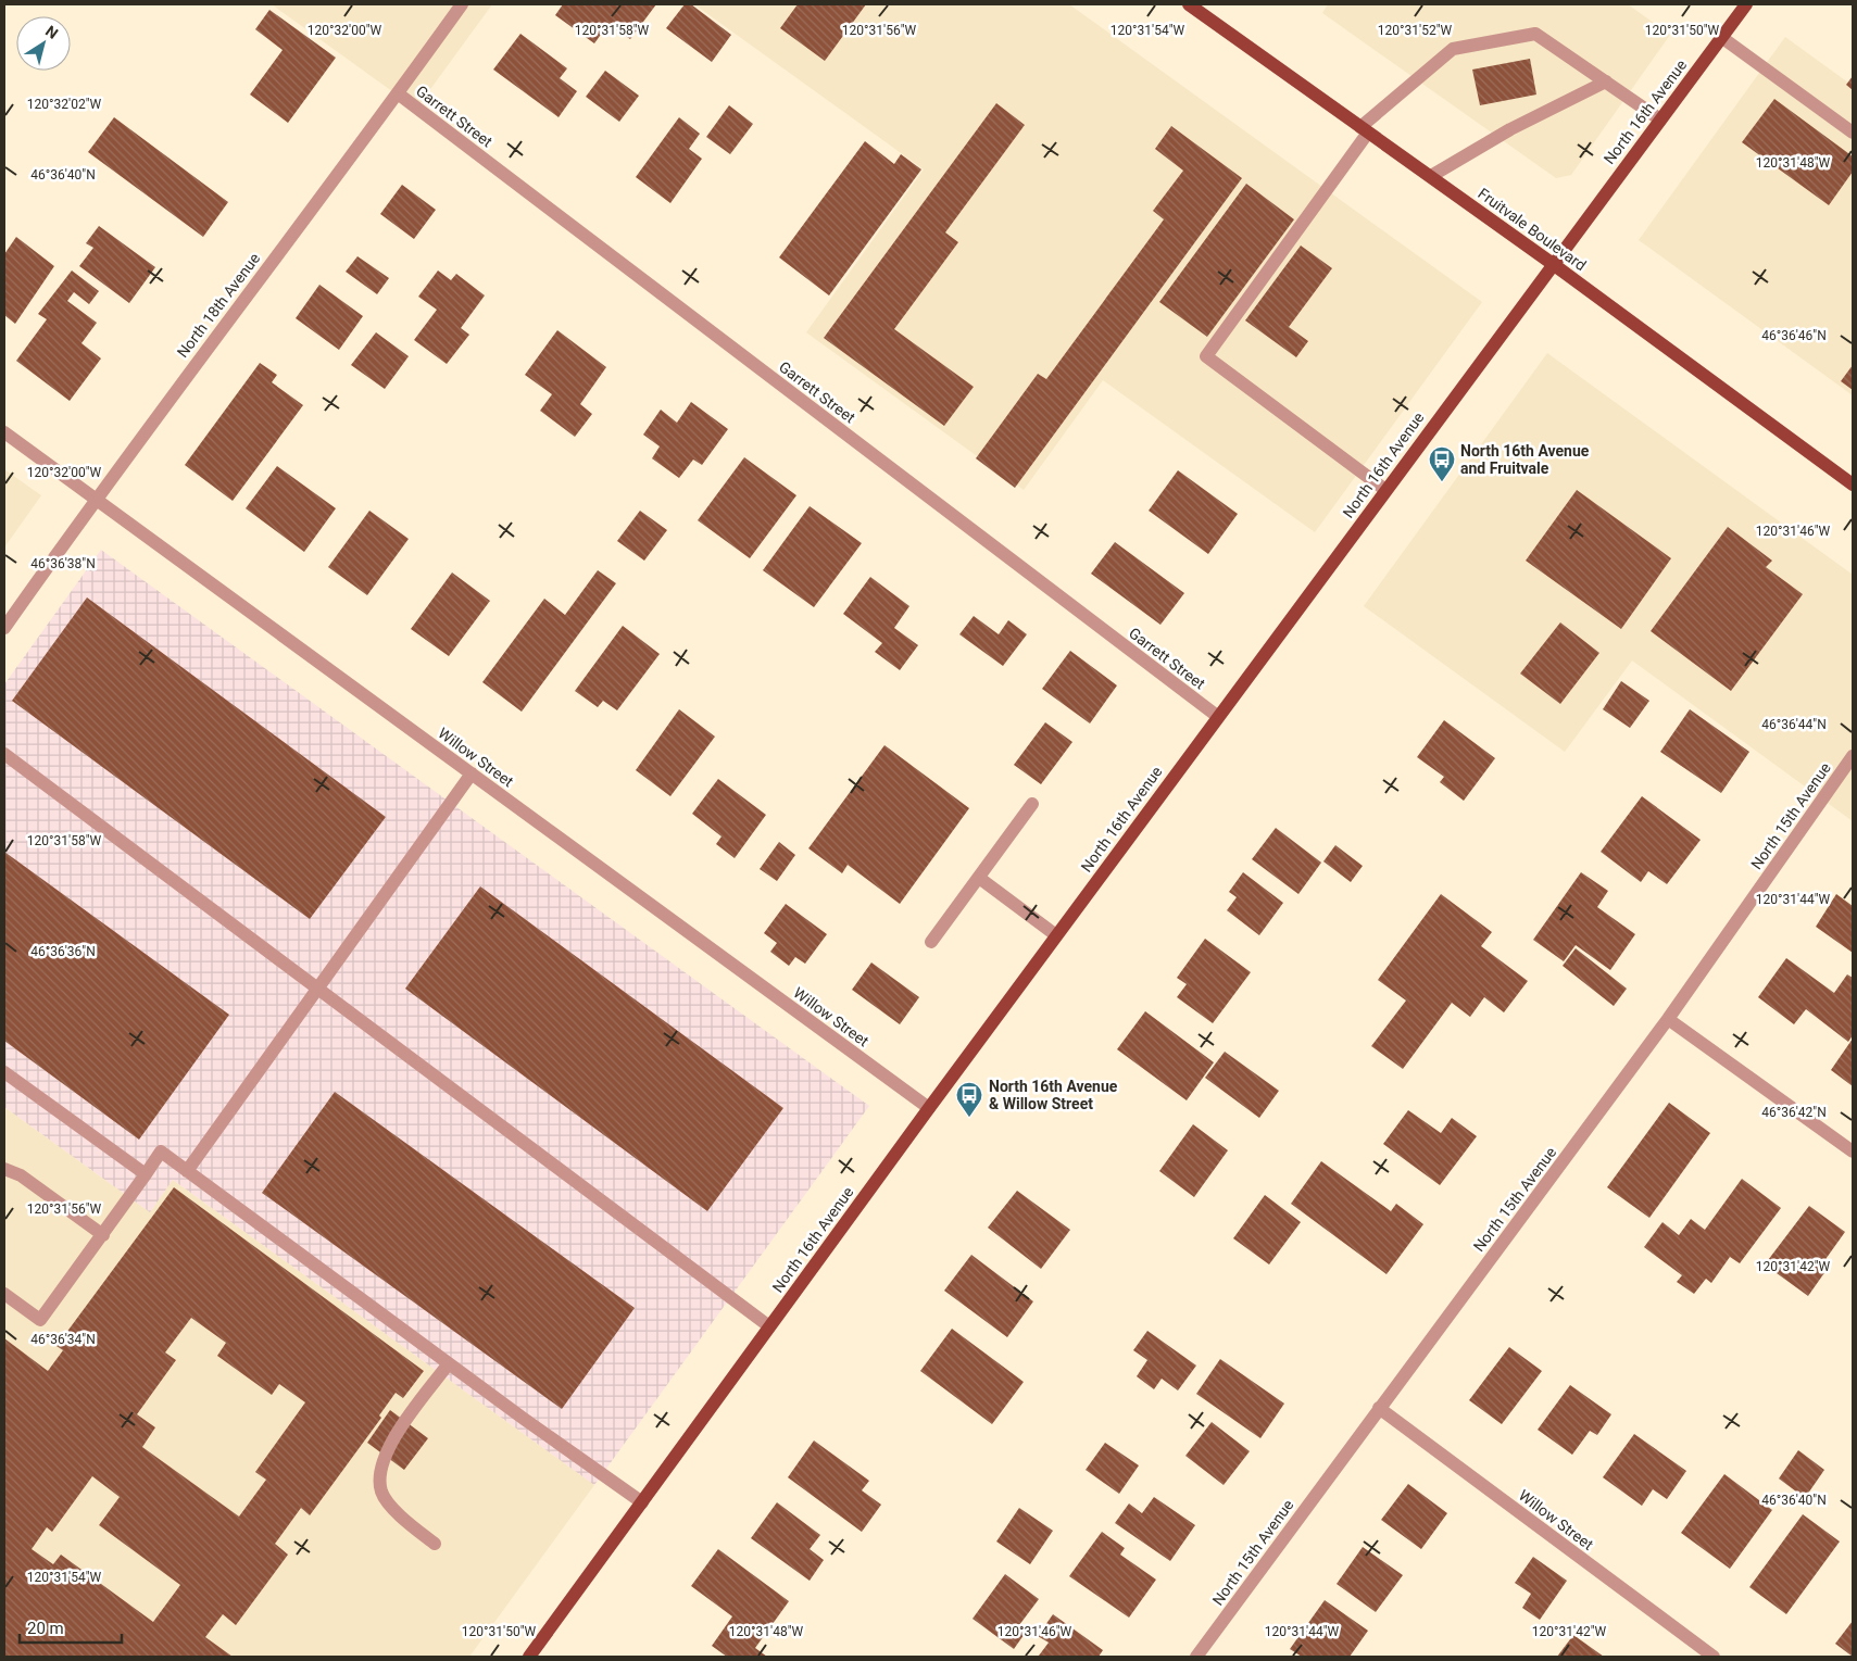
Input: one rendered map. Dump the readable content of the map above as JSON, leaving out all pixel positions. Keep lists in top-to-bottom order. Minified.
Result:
{"streets":{"main road":["North 16th Avenue","Fruitvale Boulevard"],"street":["Garrett Street","North 18th Avenue","Willow Street","North 15th Avenue"]},"crossings":[["North 16th Avenue","Garrett Street"],["North 16th Avenue","Fruitvale Boulevard"],["North 16th Avenue","Willow Street"],["Garrett Street","North 18th Avenue"],["North 18th Avenue","Willow Street"],["Willow Street","North 15th Avenue"]],"places":{"bus stop":["North 16th Avenue and Fruitvale","North 16th Avenue & Willow Street"]},"scale_bar":"20 m","north":"top right","coordinates":["120°32'00\"W","120°31'58\"W","120°31'56\"W","120°31'54\"W","120°31'52\"W","120°31'50\"W","120°32'02\"W","120°31'48\"W","46°36'40\"N","46°36'46\"N","120°31'46\"W","46°36'38\"N","46°36'44\"N","120°31'44\"W","46°36'36\"N","46°36'42\"N","120°31'42\"W","46°36'34\"N"]}
